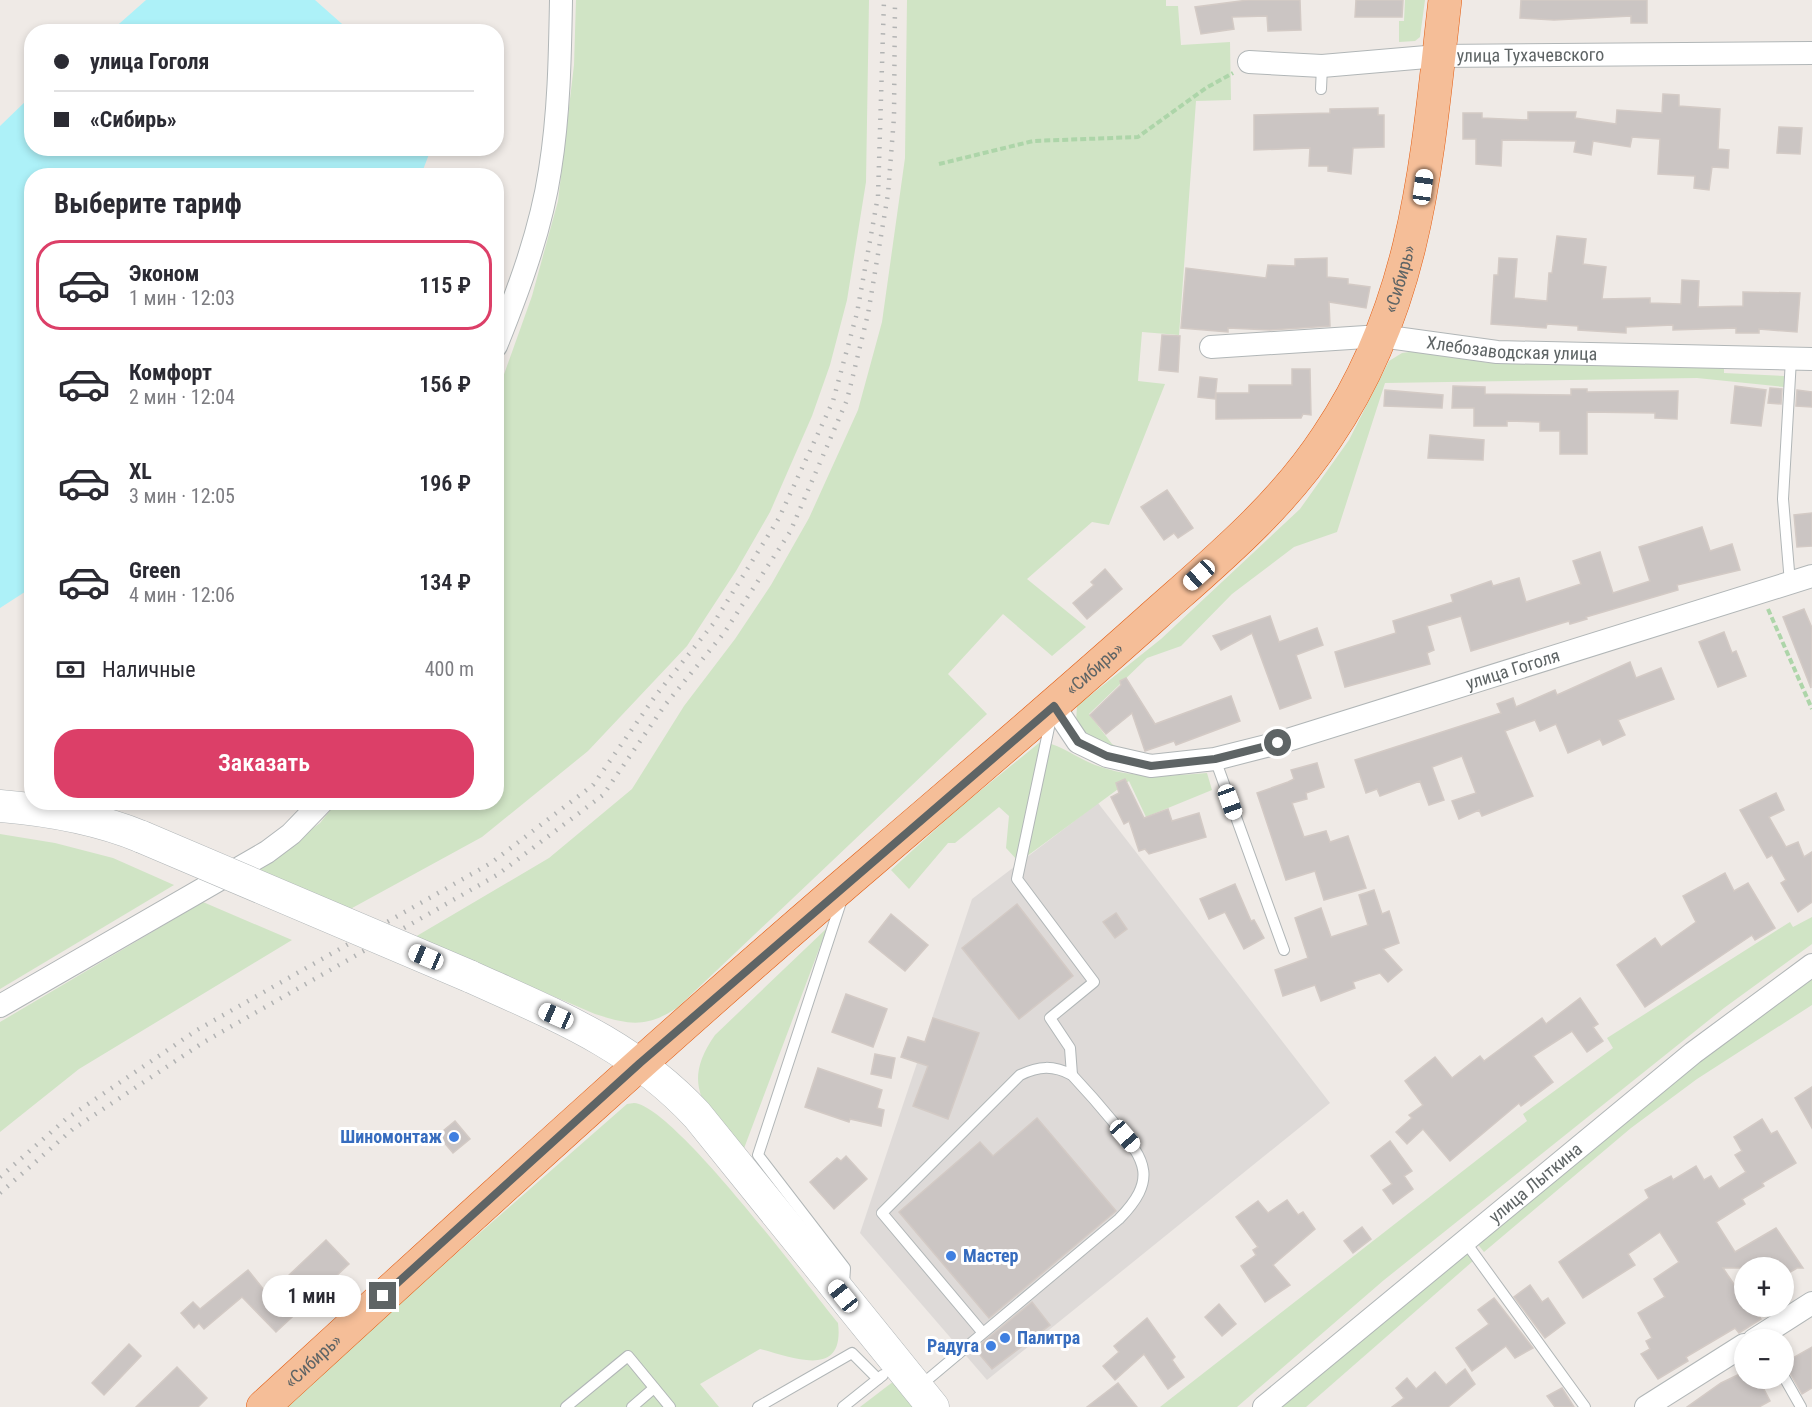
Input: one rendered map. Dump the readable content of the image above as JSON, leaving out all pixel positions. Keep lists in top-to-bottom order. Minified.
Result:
{"streets":{"highway":["«Сибирь»"],"street":["улица Тухачевского","Хлебозаводская улица","улица Гоголя","улица Лыткина"]},"crossings":[["улица Тухачевского","«Сибирь»"],["«Сибирь»","Хлебозаводская улица"],["«Сибирь»","улица Гоголя"]],"places":["Шиномонтаж","Мастер","Палитра","Радуга"],"page":{"banner":["улица Гоголя","«Сибирь»"],"heading":"Выберите тариф","list":[{"name":"Эконом","note":"1 мин · 12:03","value":"115 ₽"},{"name":"Комфорт","note":"2 мин · 12:04","value":"156 ₽"},{"name":"XL","note":"3 мин · 12:05","value":"196 ₽"},{"name":"Green","note":"4 мин · 12:06","value":"134 ₽"}],"pay":["Наличные","400 m"],"buttons":"Заказать","map_buttons":["+","−"],"bubble":"1 мин"}}
